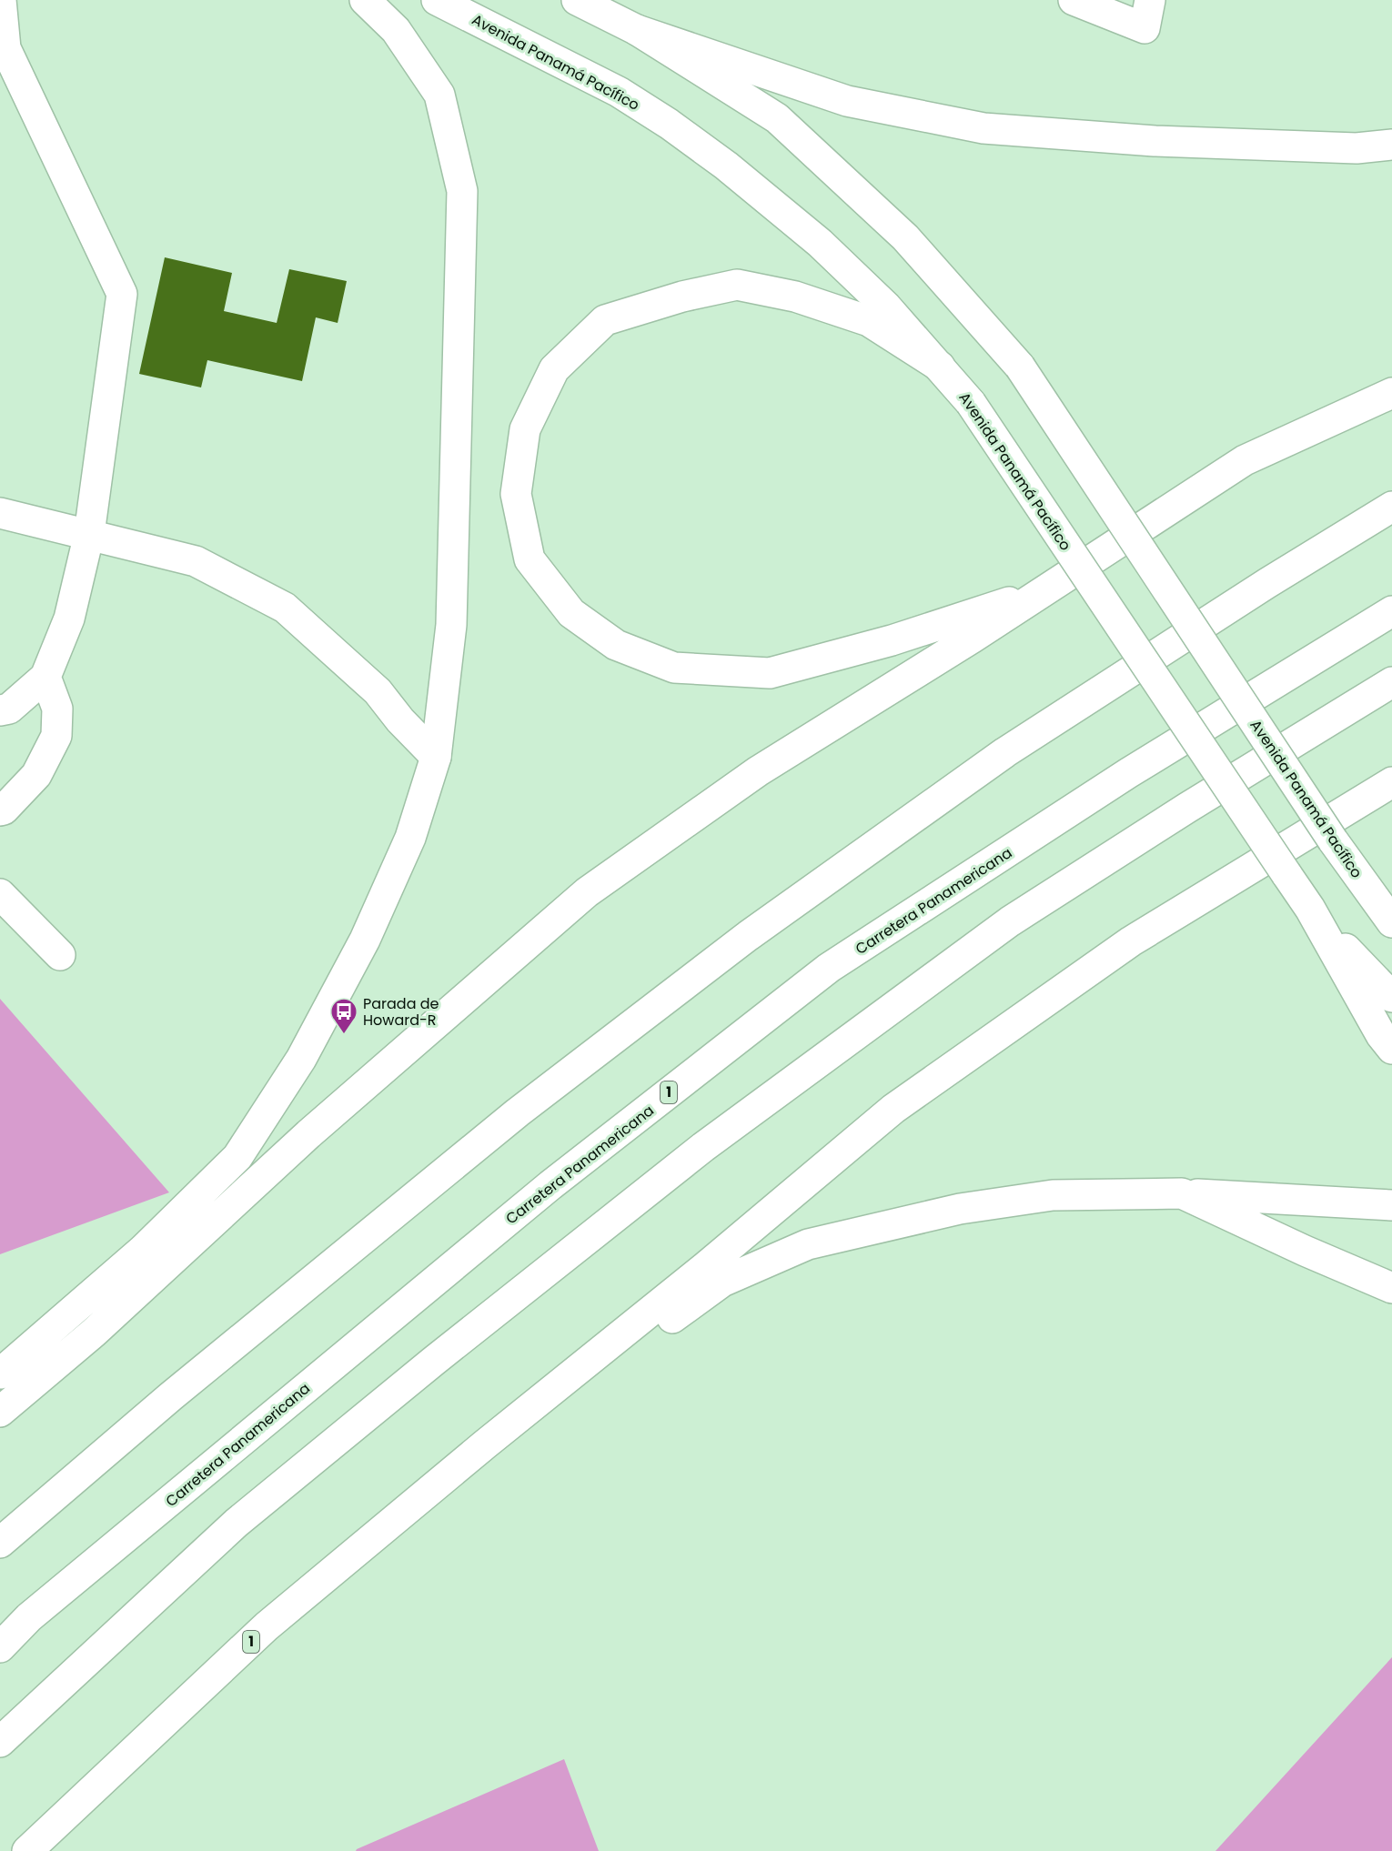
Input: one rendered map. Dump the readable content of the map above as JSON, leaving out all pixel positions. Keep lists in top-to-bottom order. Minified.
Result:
{"streets":{"main road":["Avenida Panamá Pacífico","Carretera Panamericana","1"]},"places":{"bus stop":["Parada de Howard-R"]}}
